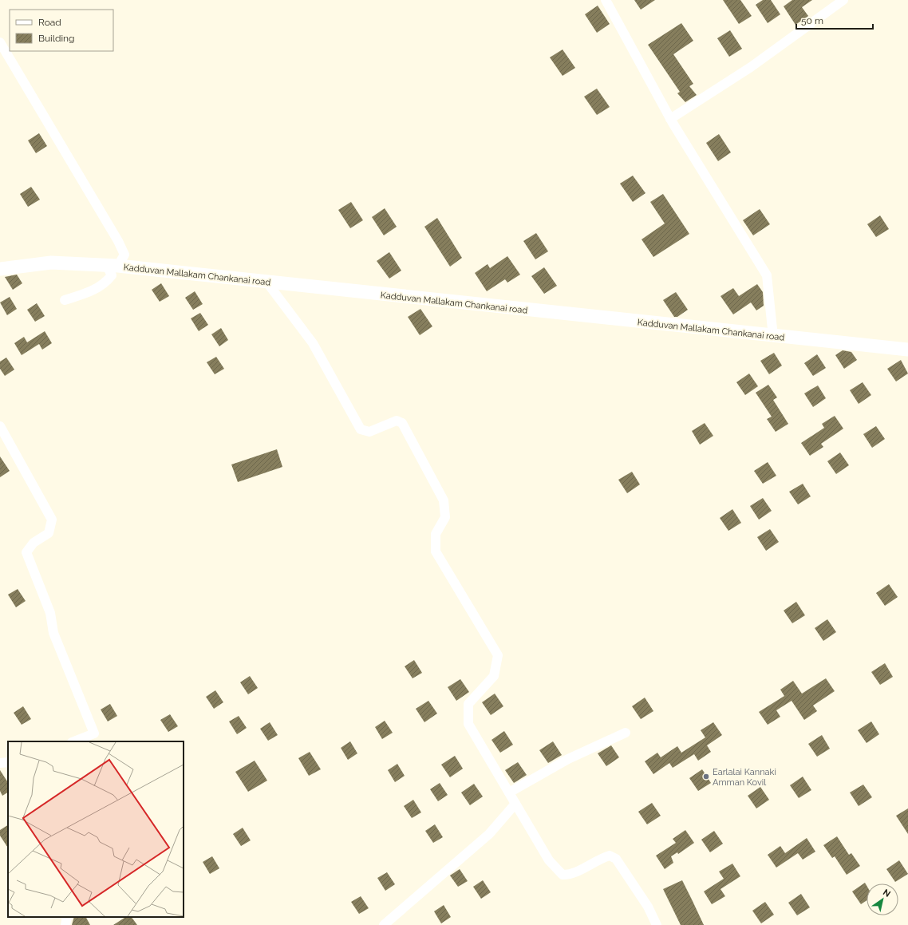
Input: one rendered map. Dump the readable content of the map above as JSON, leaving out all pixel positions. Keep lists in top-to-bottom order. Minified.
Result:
{"streets":{"main road":["Kadduvan Mallakam Chankanai road"]},"places":["Earlalai Kannaki Amman Kovil"],"legend":["Road","Building"],"scale_bar":"50 m","north":"top right"}
